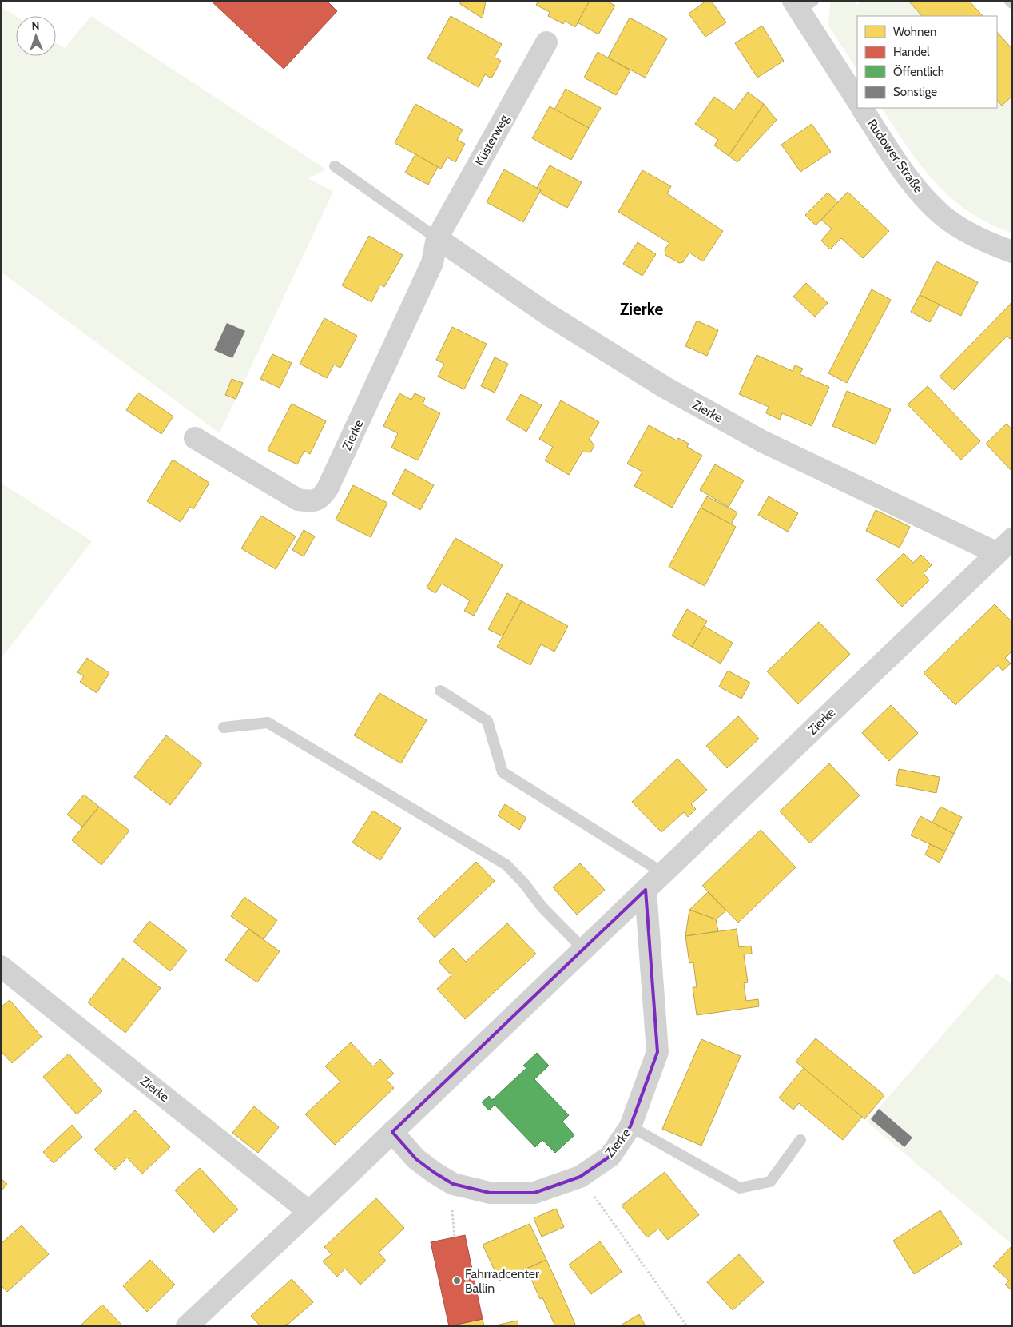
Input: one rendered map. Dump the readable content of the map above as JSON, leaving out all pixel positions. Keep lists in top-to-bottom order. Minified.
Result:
{"streets":{"street":["Küsterweg","Rudower Straße","Zierke"]},"crossings":[["Küsterweg","Zierke"]],"districts":["Zierke"],"places":["Fahrradcenter Ballin"],"legend":["Wohnen","Handel","Öffentlich","Sonstige"],"north":"top"}
